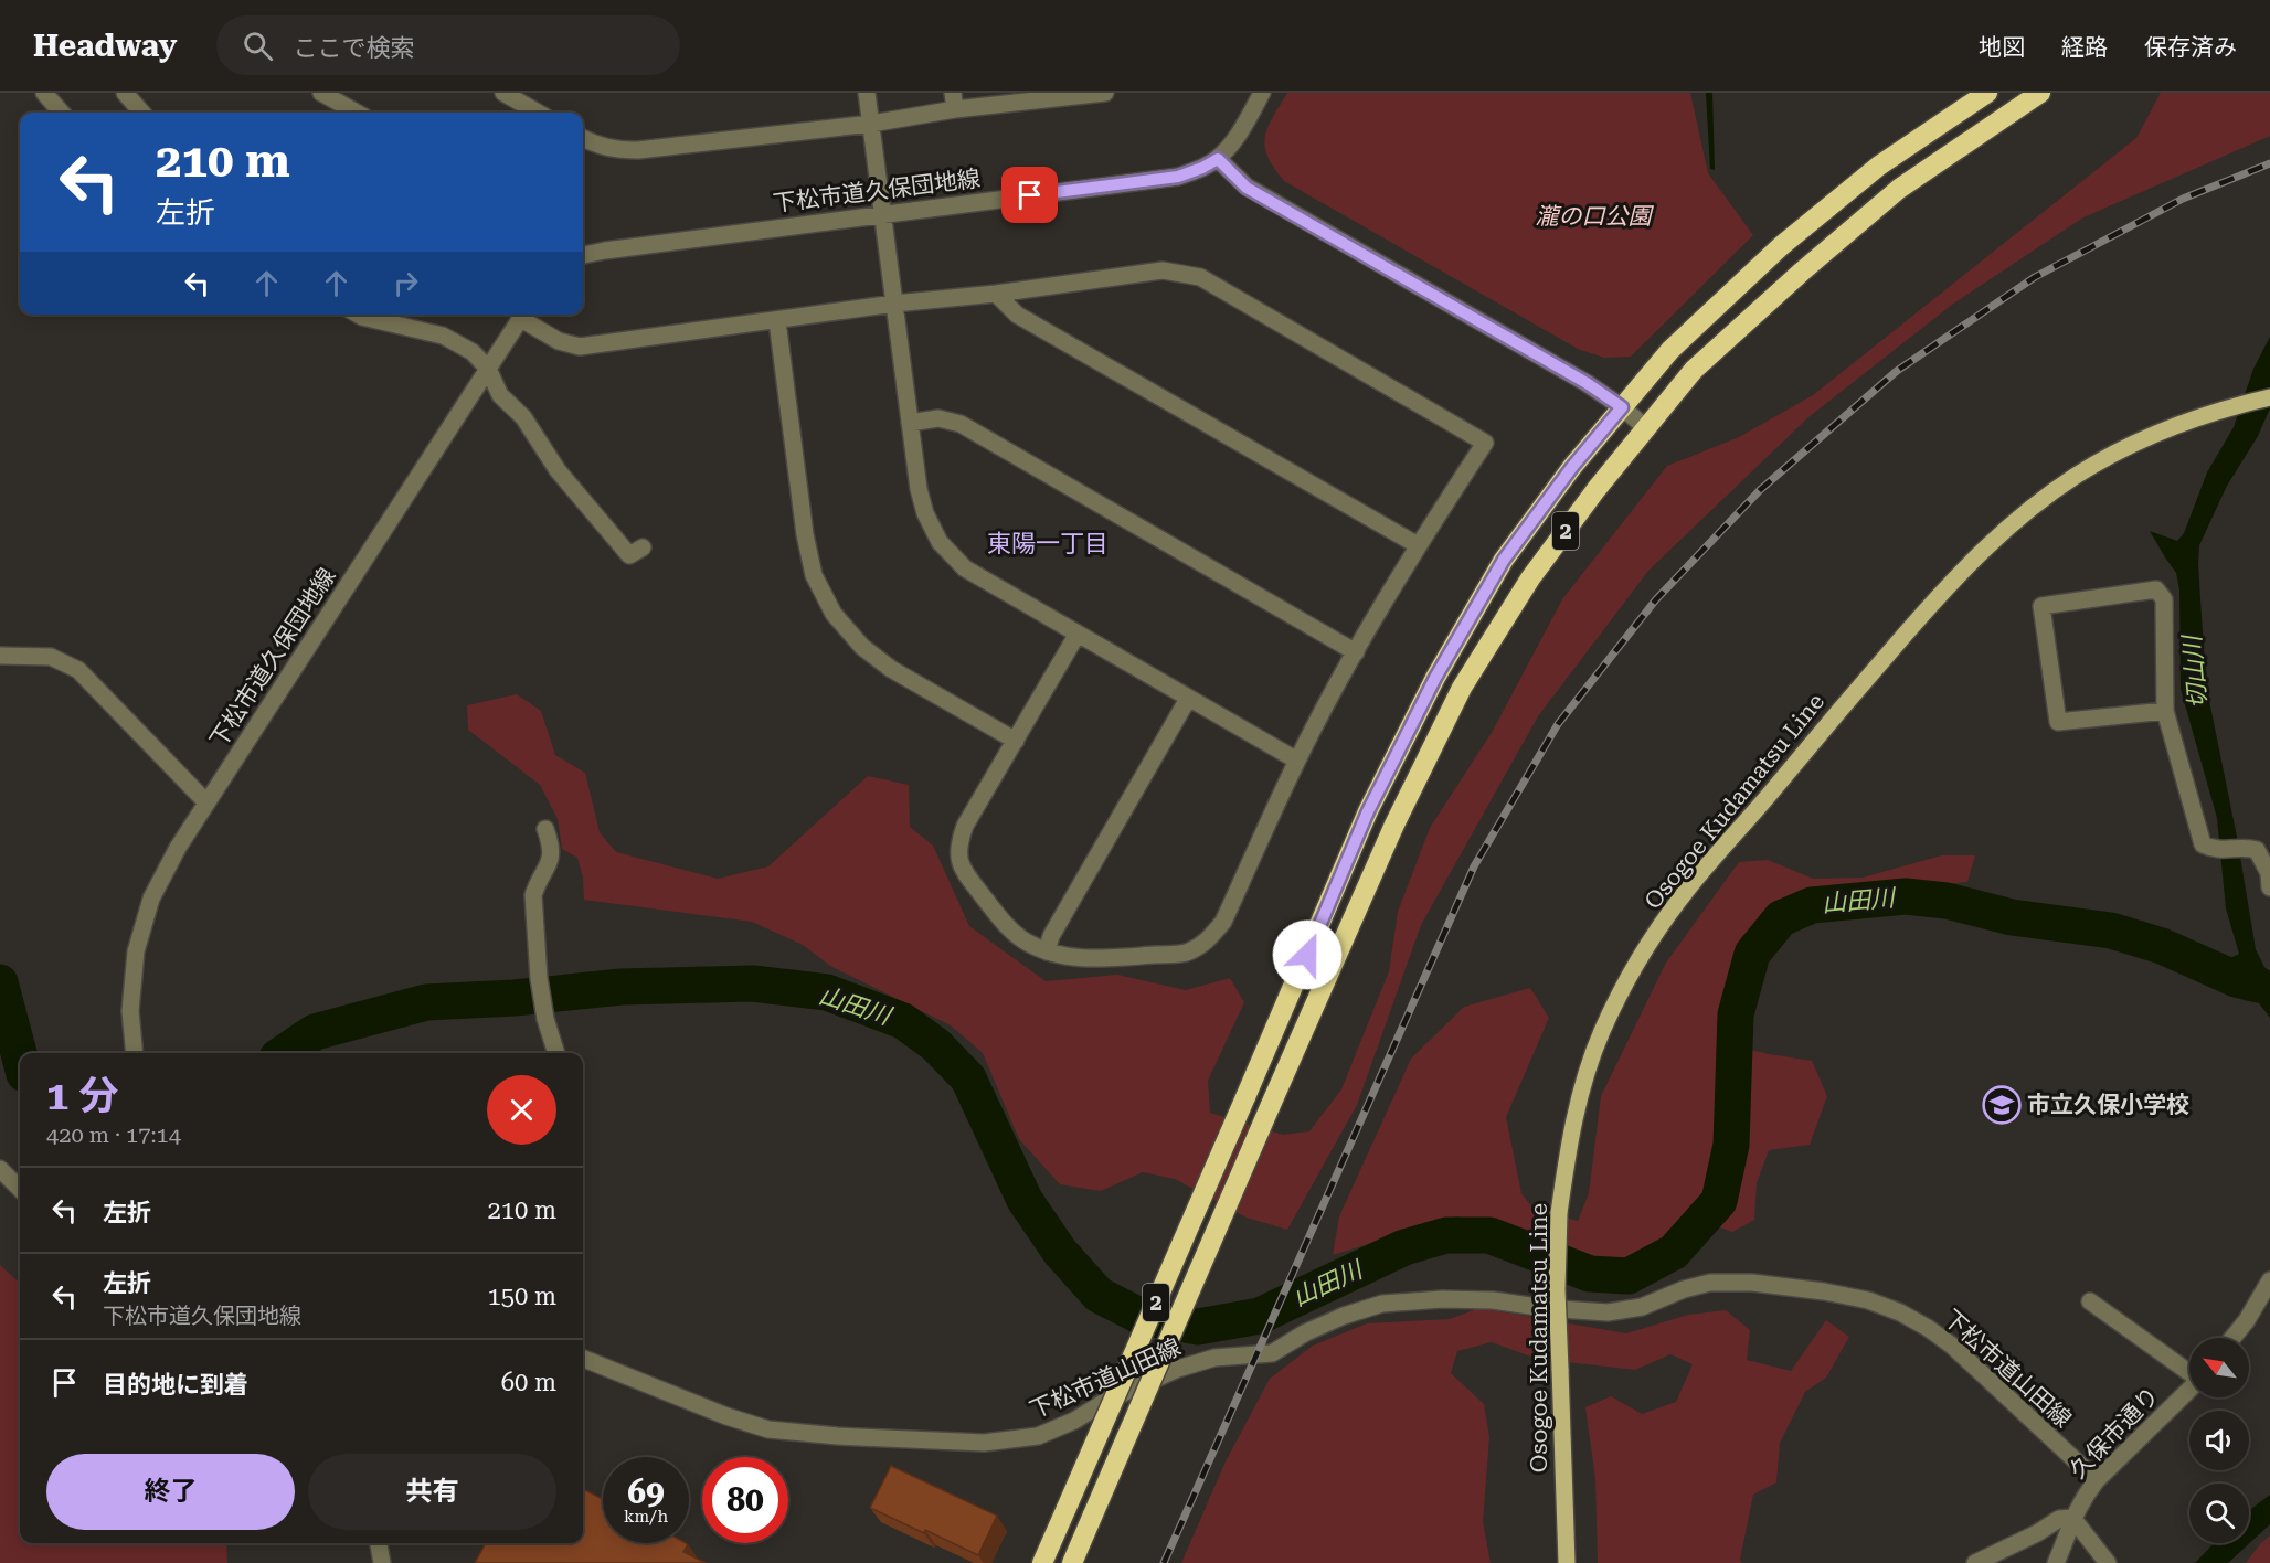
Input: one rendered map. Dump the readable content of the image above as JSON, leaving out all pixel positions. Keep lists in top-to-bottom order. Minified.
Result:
{"streets":{"highway":["2"],"main road":["Osogoe Kudamatsu Line"],"street":["下松市道久保団地線","下松市道山田線","久保市通り"]},"crossings":[["下松市道山田線","久保市通り"]],"districts":["東陽一丁目"],"water":["切山川","山田川"],"parks":["瀧の口公園"],"places":{"school or university":["市立久保小学校"]},"north":"top left","page":{"header":"Headway","search":"ここで検索","nav":["地図","経路","保存済み"],"turn":["210 m","左折"],"heading":["1 分","420 m · 17:14"],"list":[{"name":"左折","value":"210 m"},{"name":"左折","note":"下松市道久保団地線","value":"150 m"},{"name":"目的地に到着","value":"60 m"}],"buttons":["終了","共有"],"speed":"69 km/h","limit":"80"}}
